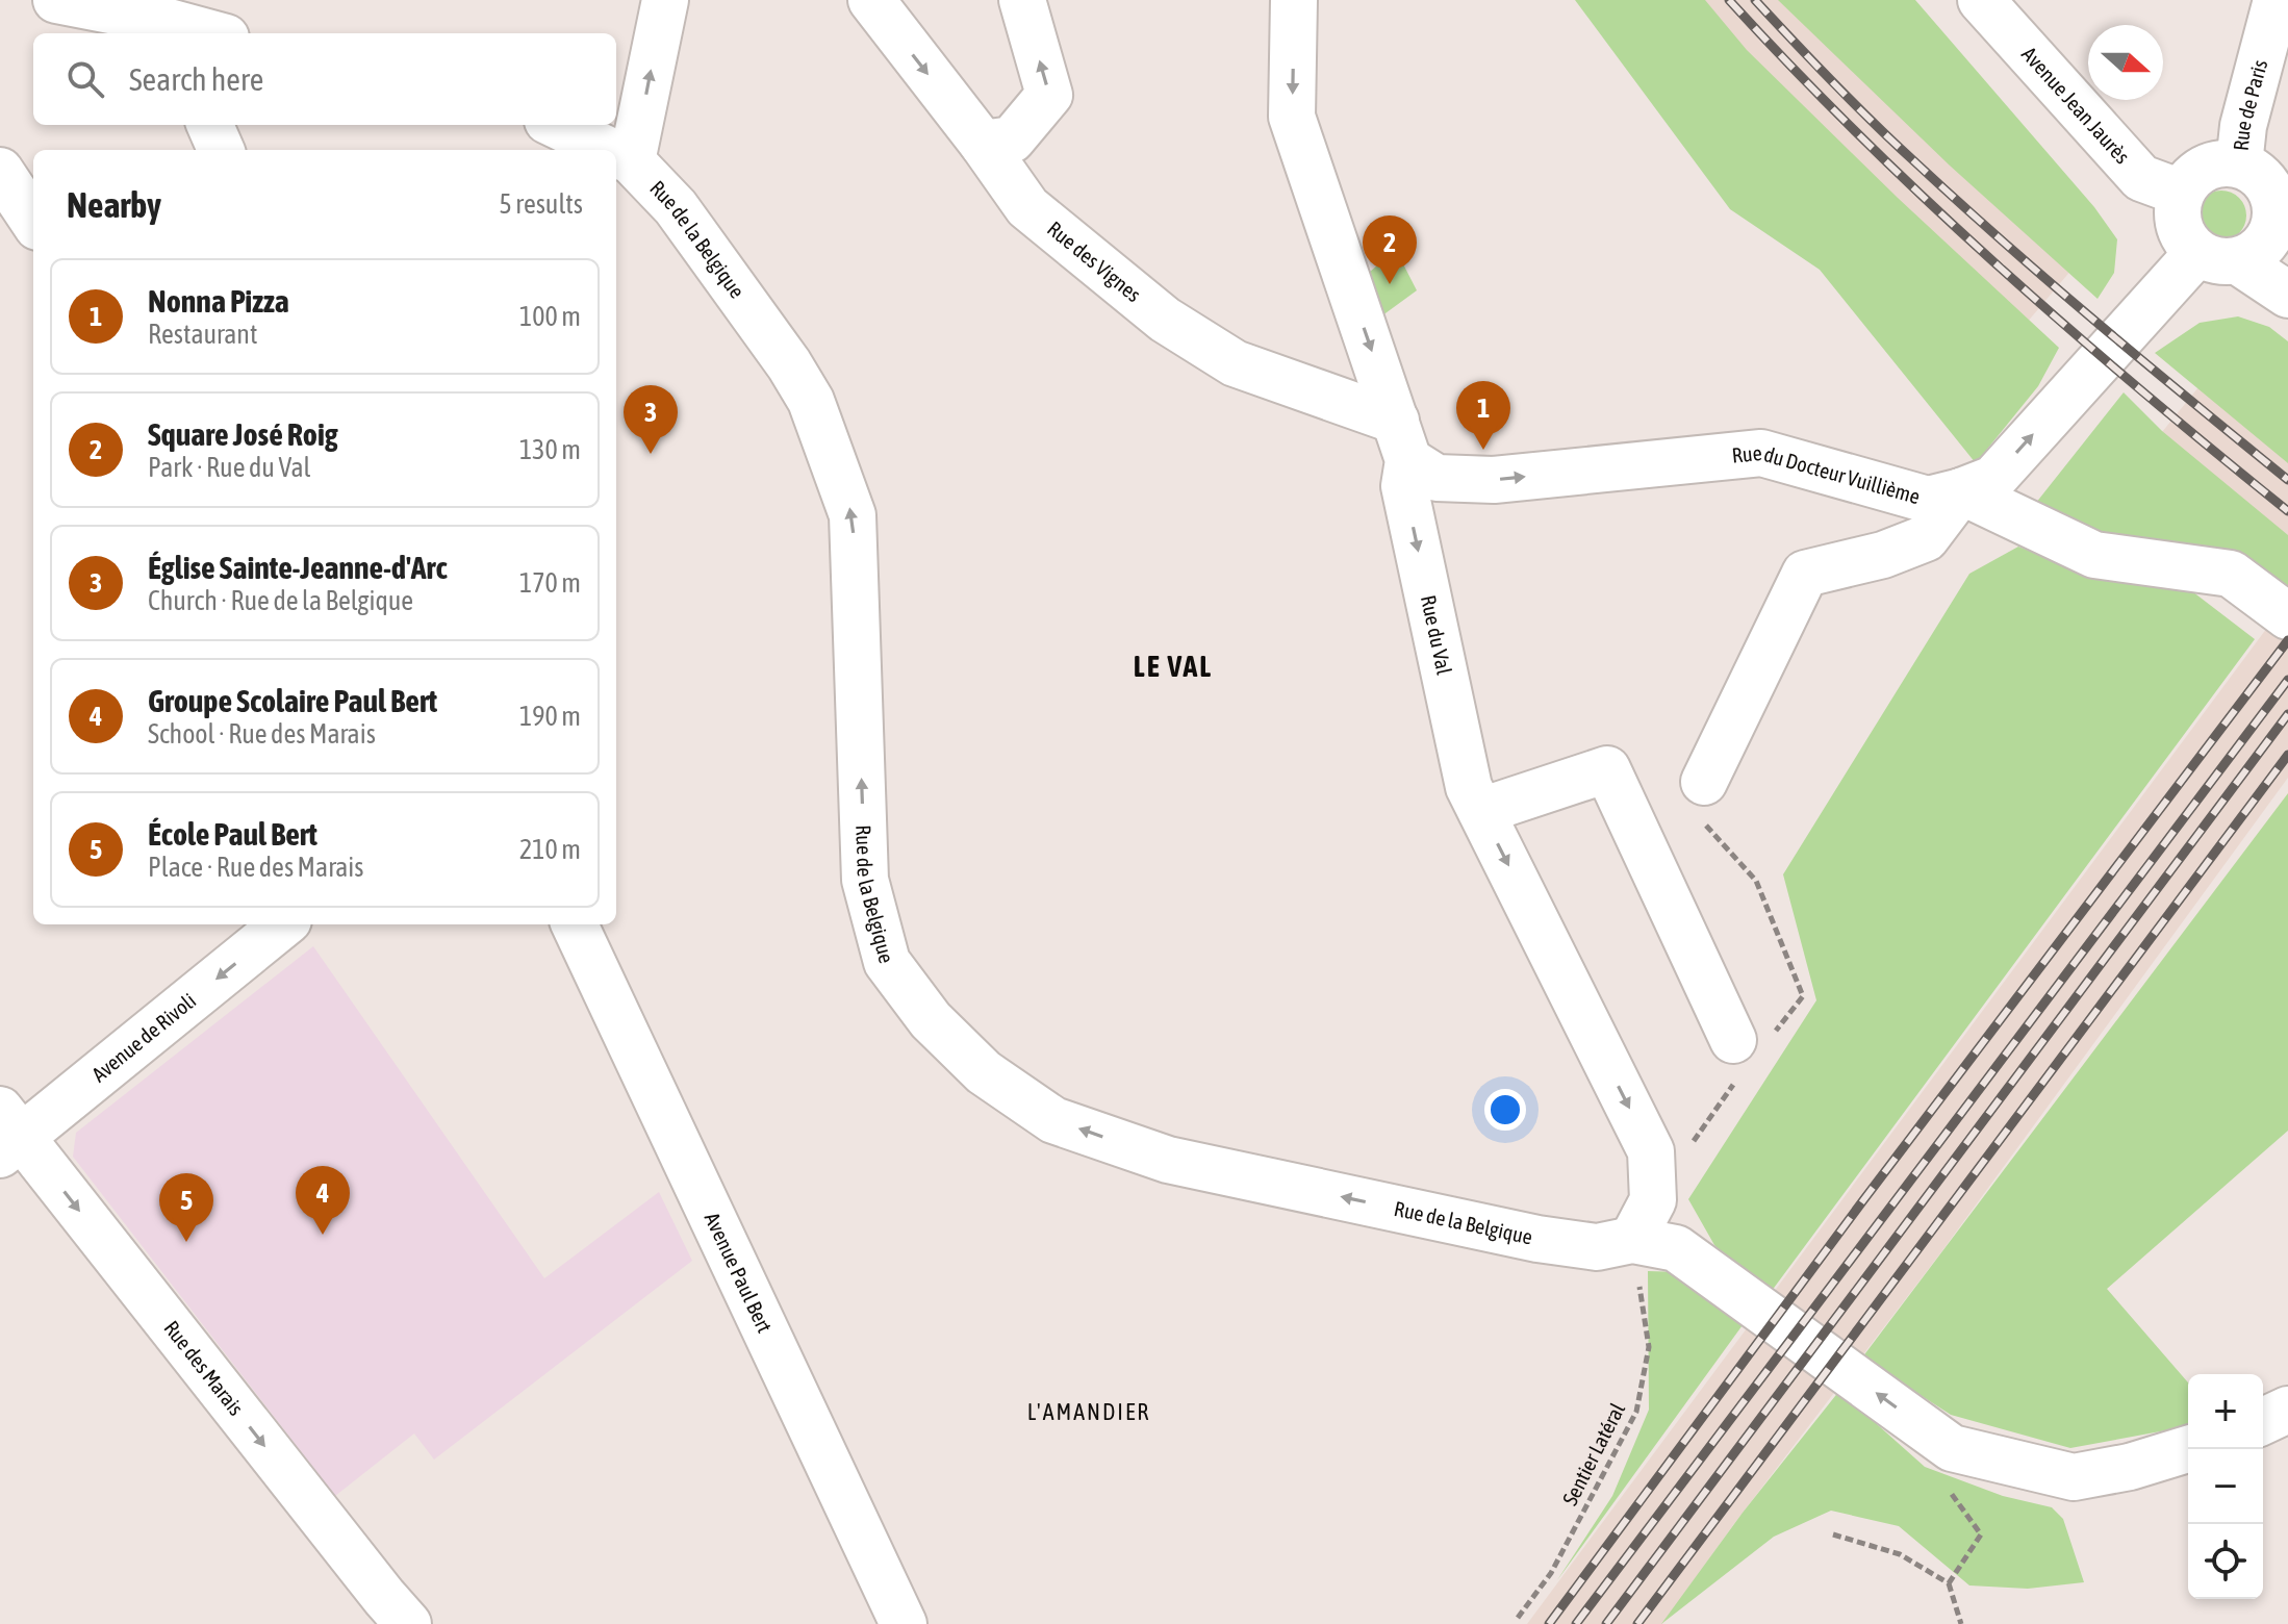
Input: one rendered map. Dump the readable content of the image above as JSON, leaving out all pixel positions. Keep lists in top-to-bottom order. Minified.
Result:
{"streets":{"street":["Avenue Jean Jaurès","Rue de Paris","Rue de la Belgique","Rue des Vignes","Rue du Docteur Vuillième","Rue du Val","Avenue de Rivoli","Avenue Paul Bert","Rue des Marais"],"path":["Sentier Latéral"]},"crossings":[["Avenue Jean Jaurès","Rue de Paris"],["Avenue Jean Jaurès","Rue du Docteur Vuillième"],["Rue de Paris","Rue du Docteur Vuillième"],["Rue de la Belgique","Rue du Val"],["Rue de la Belgique","Sentier Latéral"],["Rue des Vignes","Rue du Docteur Vuillième"],["Rue des Vignes","Rue du Val"],["Rue du Docteur Vuillième","Rue du Val"],["Rue du Val","Sentier Latéral"],["Avenue de Rivoli","Rue des Marais"]],"one_way":["Rue de la Belgique","Rue du Docteur Vuillième","Rue du Val","Avenue de Rivoli","Rue des Marais"],"districts":["LE VAL","L'AMANDIER"],"north":"right","page":{"search":"Search here","heading":["Nearby","5 results"],"pins":["2","1","3","4","5"],"list":[{"mark":"1","name":"Nonna Pizza","note":"Restaurant","value":"100 m"},{"mark":"2","name":"Square José Roig","note":"Park · Rue du Val","value":"130 m"},{"mark":"3","name":"Église Sainte-Jeanne-d'Arc","note":"Church · Rue de la Belgique","value":"170 m"},{"mark":"4","name":"Groupe Scolaire Paul Bert","note":"School · Rue des Marais","value":"190 m"},{"mark":"5","name":"École Paul Bert","note":"Place · Rue des Marais","value":"210 m"}],"map_buttons":["+","−"]}}
